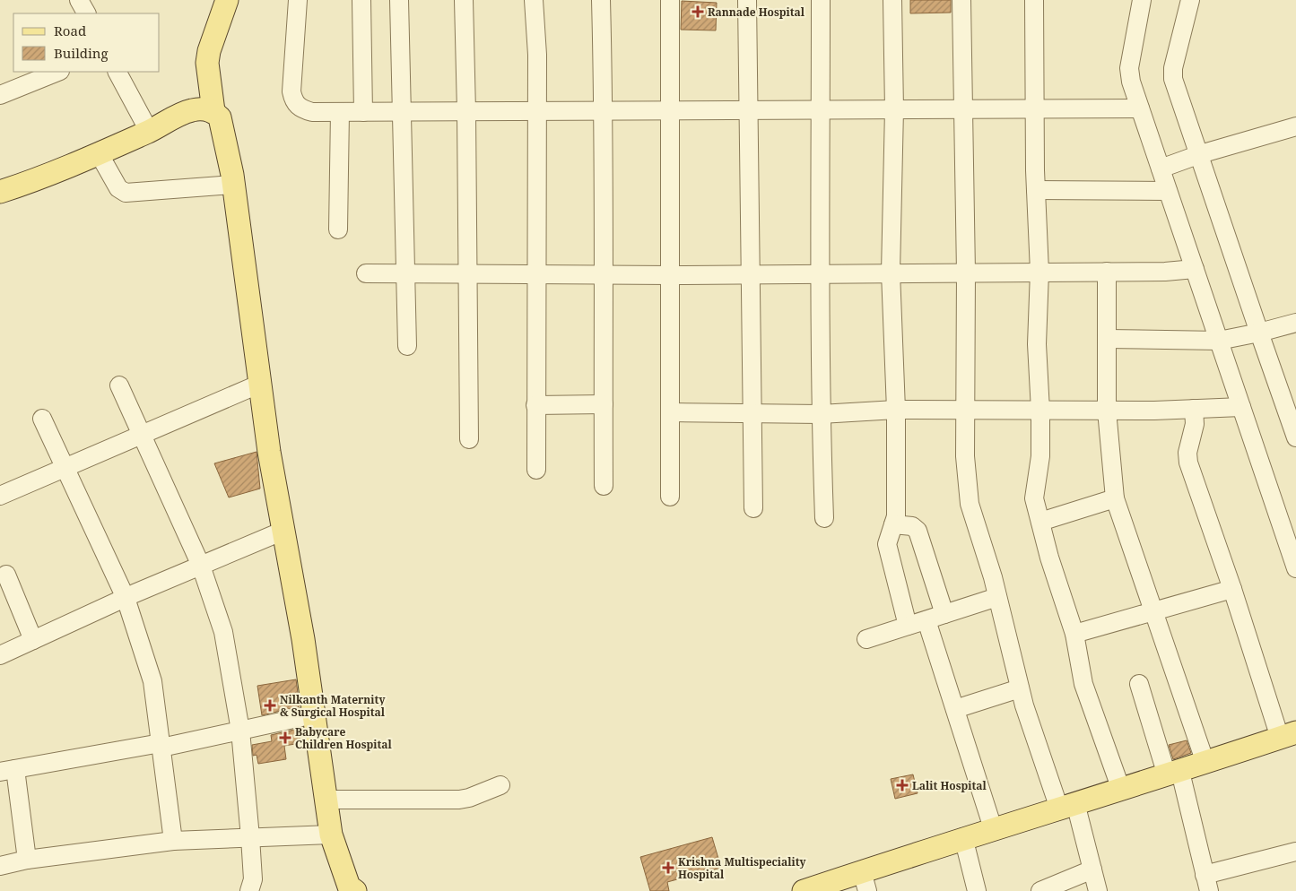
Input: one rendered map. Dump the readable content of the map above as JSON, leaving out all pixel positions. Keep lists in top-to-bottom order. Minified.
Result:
{"places":{"health":["Rannade Hospital","Nilkanth Maternity & Surgical Hospital","Babycare Children Hospital","Lalit Hospital","Krishna Multispeciality Hospital"]},"legend":["Road","Building"]}
